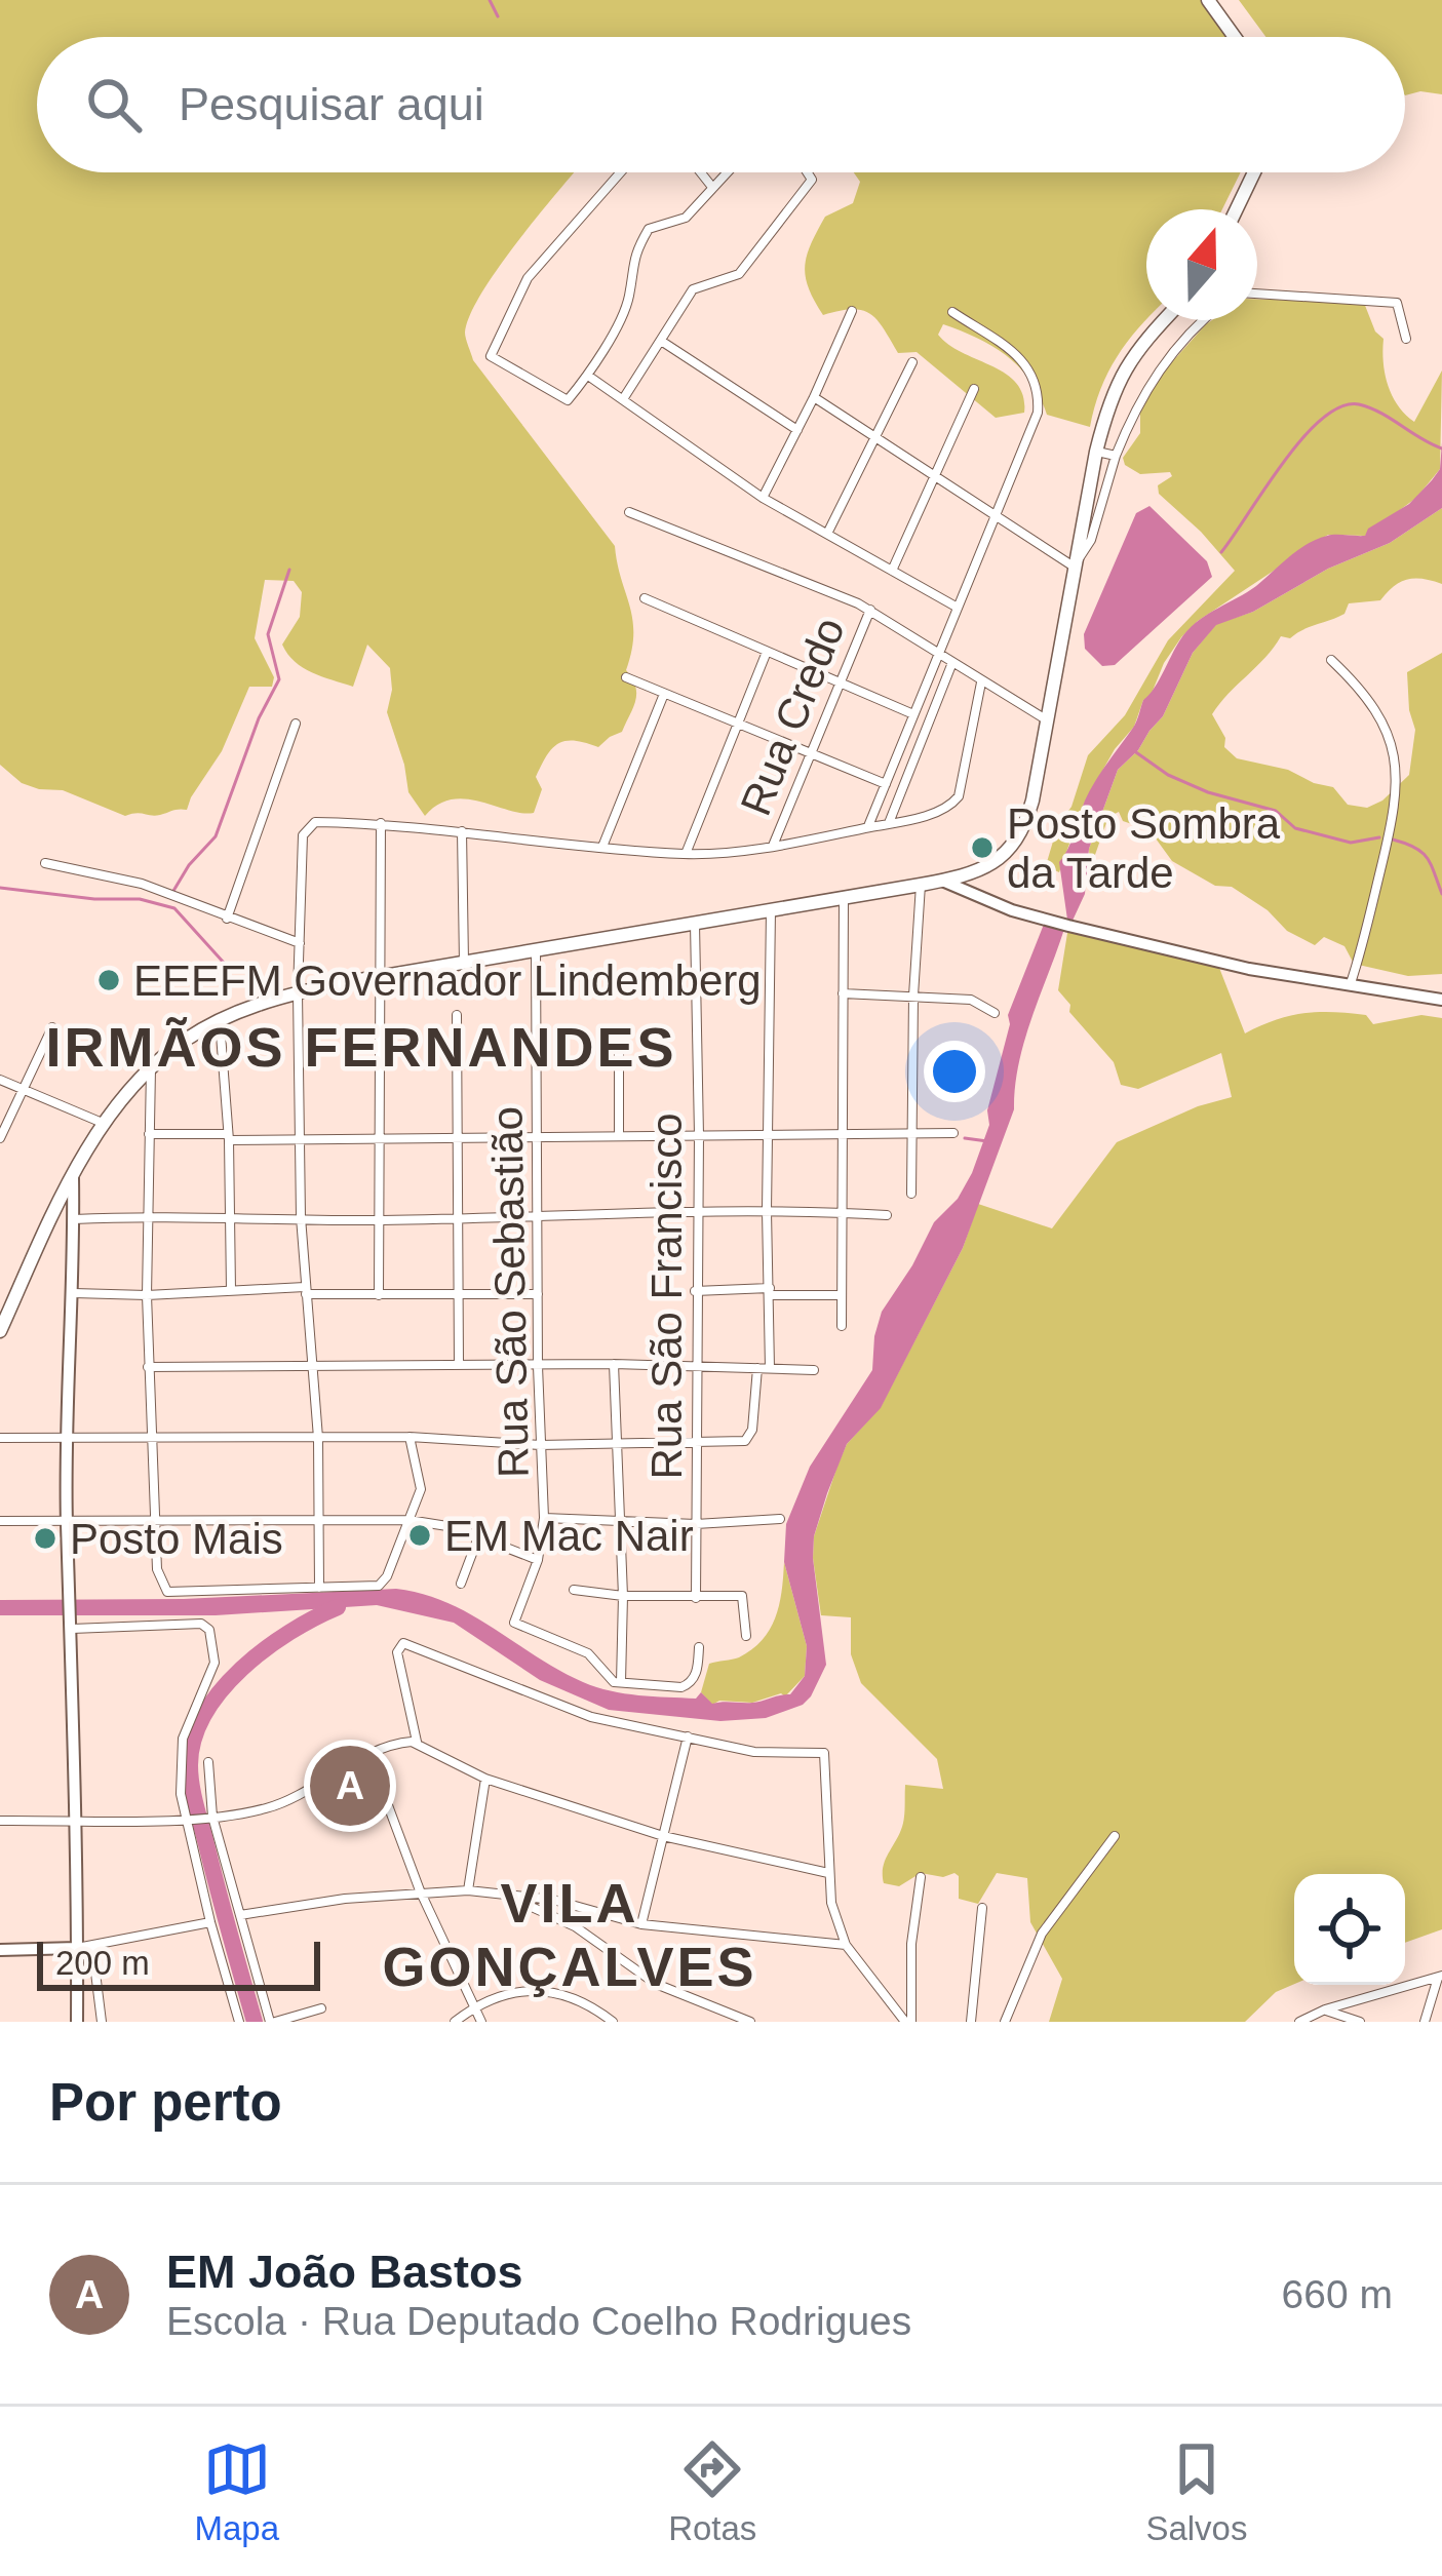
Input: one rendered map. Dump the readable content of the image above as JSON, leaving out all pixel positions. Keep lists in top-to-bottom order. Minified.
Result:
{"streets":{"street":["Rua Credo","Rua São Sebastião","Rua São Francisco"]},"districts":["IRMÃOS FERNANDES","VILA GONÇALVES"],"places":["Posto Sombra da Tarde","EEEFM Governador Lindemberg","EM Mac Nair","Posto Mais"],"scale_bar":"200 m","north":"top","page":{"search":"Pesquisar aqui","pins":"A","scale":"200 m","heading":"Por perto","list":[{"mark":"A","name":"EM João Bastos","note":"Escola · Rua Deputado Coelho Rodrigues","value":"660 m"}],"nav":["Mapa","Rotas","Salvos"]}}
